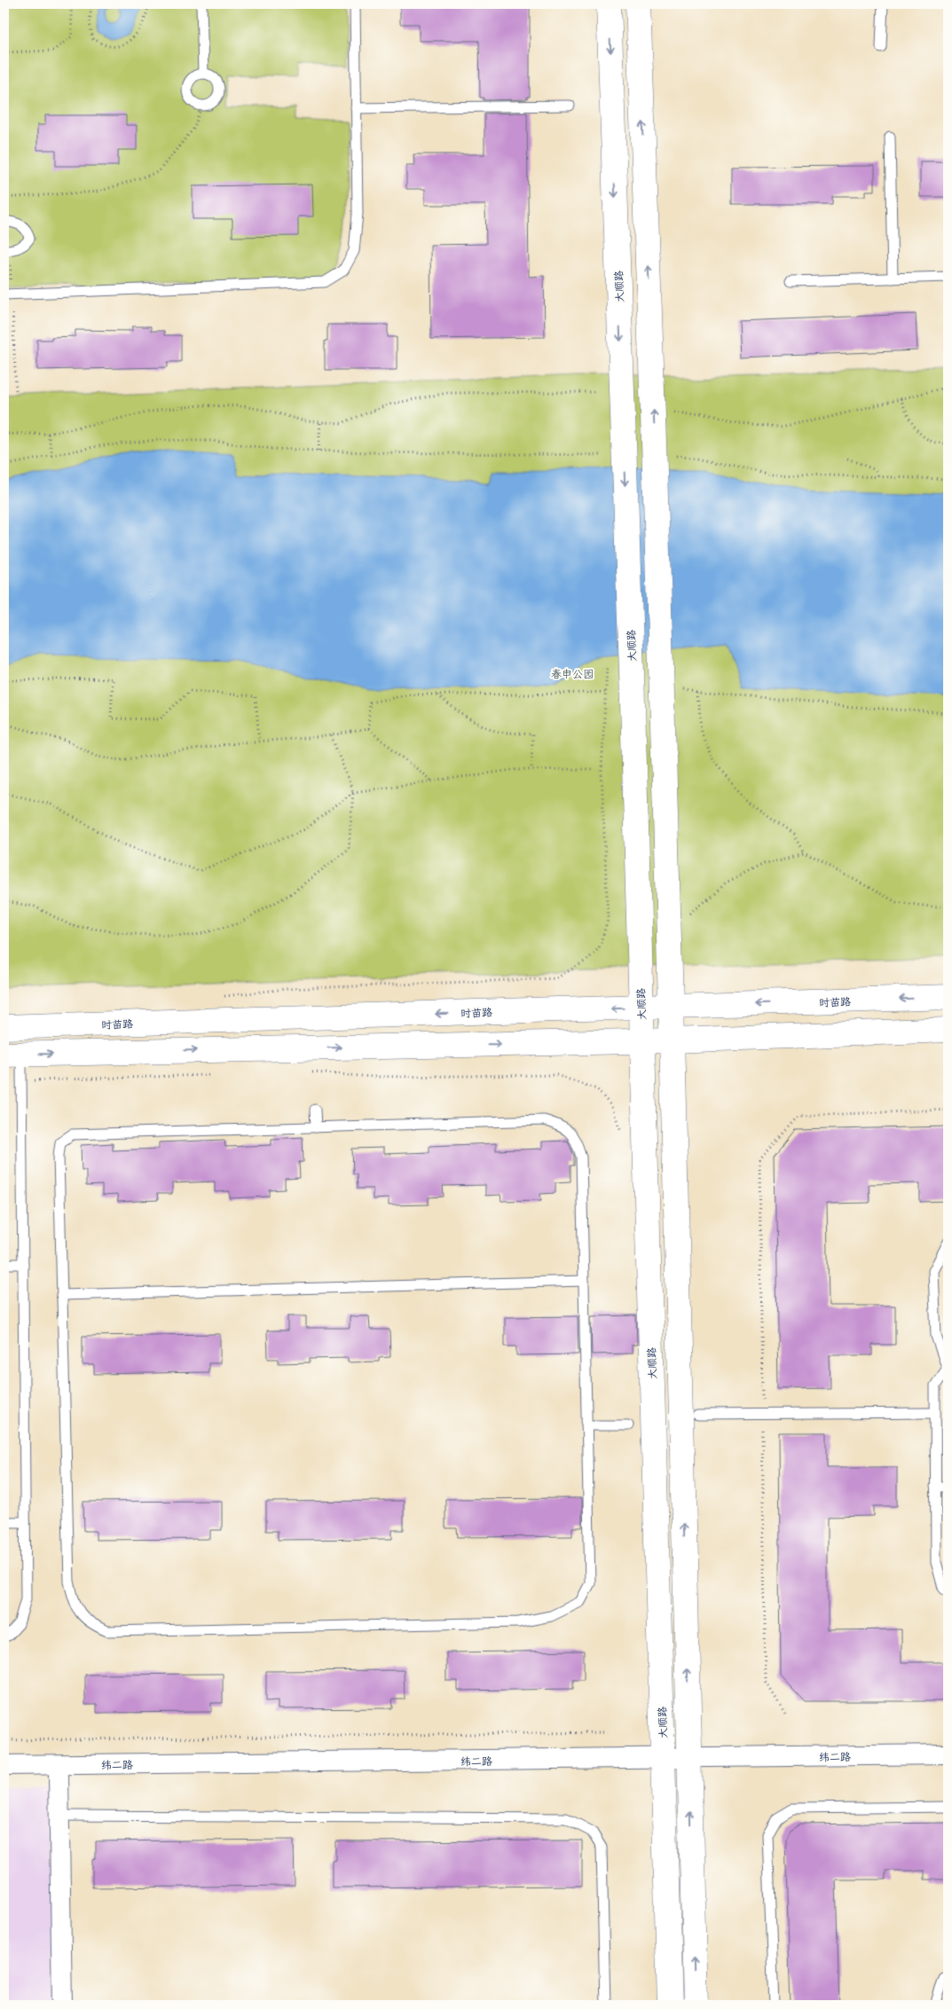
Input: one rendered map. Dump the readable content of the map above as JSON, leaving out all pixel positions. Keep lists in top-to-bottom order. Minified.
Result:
{"streets":{"street":["大顺路","时苗路","纬二路"]},"crossings":[["大顺路","时苗路"],["大顺路","纬二路"]],"parks":["春申公园"]}
